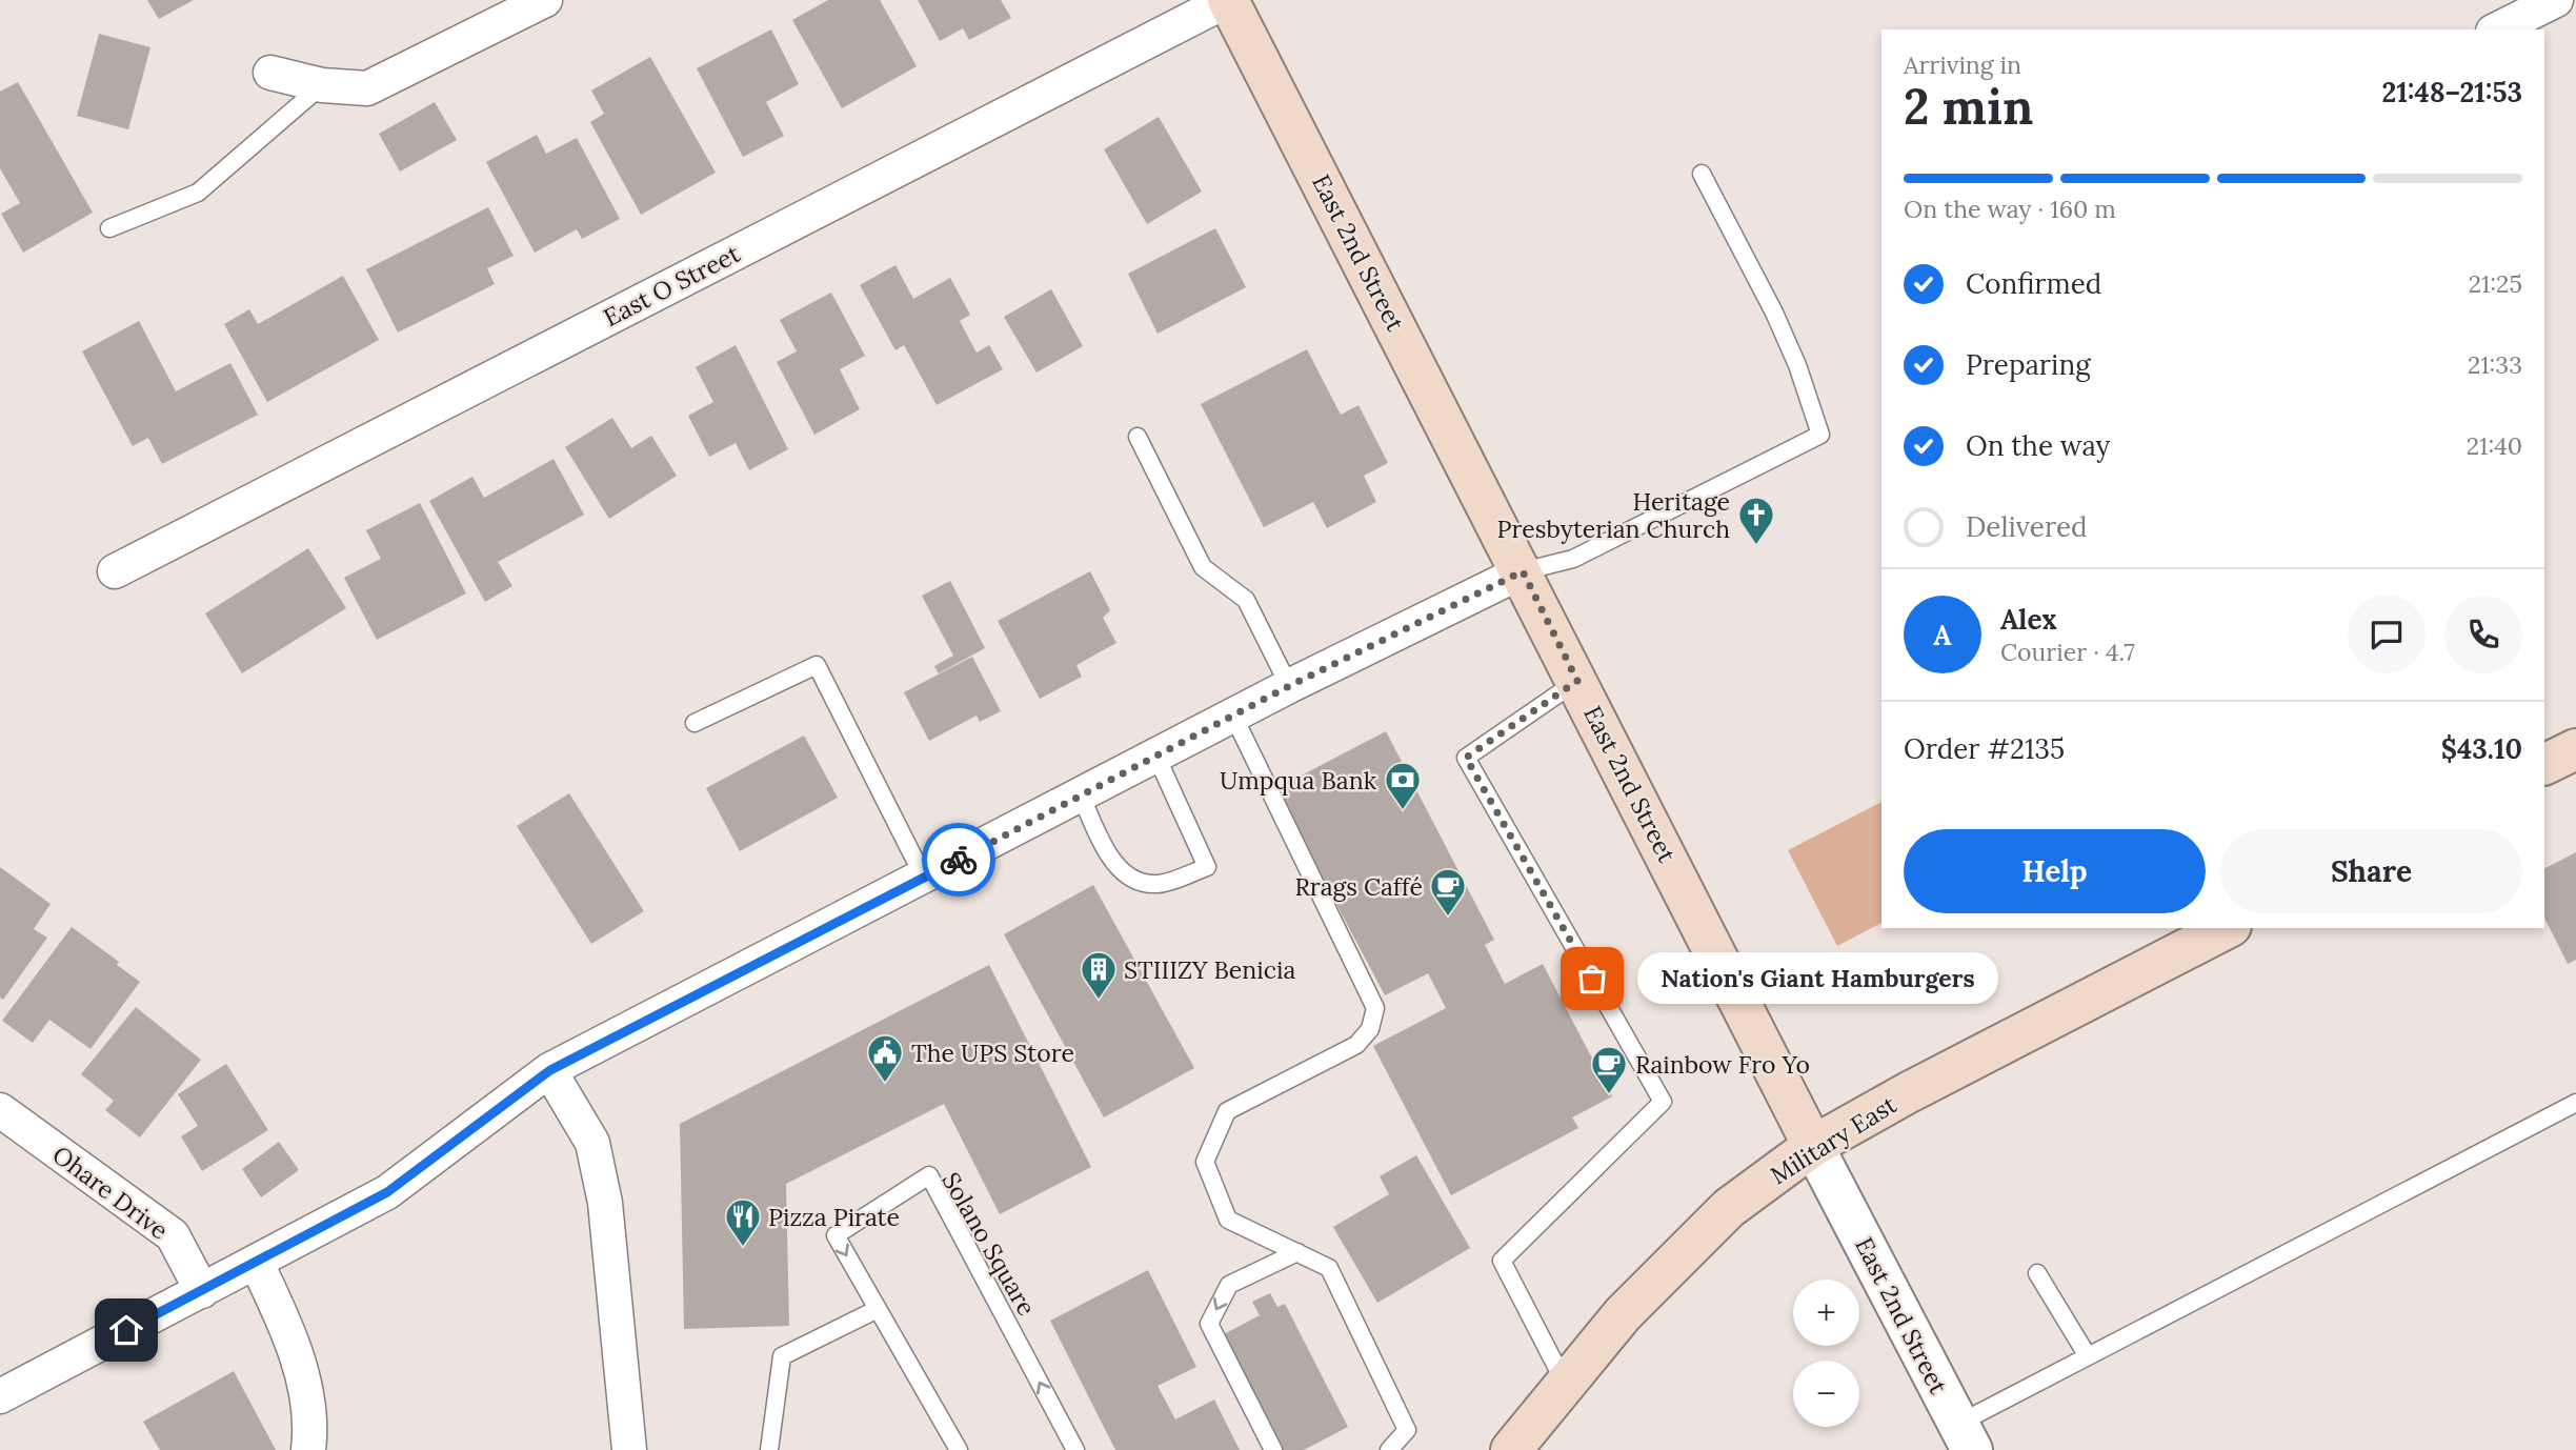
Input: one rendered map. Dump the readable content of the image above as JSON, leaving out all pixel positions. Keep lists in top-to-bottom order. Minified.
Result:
{"streets":{"main road":["East 2nd Street","Military East"],"street":["East O Street","Ohare Drive"],"lane":["Solano Square"]},"crossings":[["East 2nd Street","East O Street"],["East 2nd Street","Military East"]],"places":{"church":["Heritage Presbyterian Church"],"bank":["Umpqua Bank"],"cafe":["Rrags Caffé","Rainbow Fro Yo"],"other":["Nation's Giant Hamburgers"],"building":["STIIIZY Benicia"],"public building":["The UPS Store"],"restaurant":["Pizza Pirate"]},"page":{"heading":["2 min","Arriving in","21:48–21:53"],"panel":["Alex","Courier · 4.7","Order #2135","$43.10"],"bar":"On the way · 160 m","list":[["Confirmed","21:25"],["Preparing","21:33"],["On the way","21:40"],"Delivered"],"round":"A","buttons":["Help","Share"],"bubble":"Nation's Giant Hamburgers","map_buttons":["+","−"]}}
